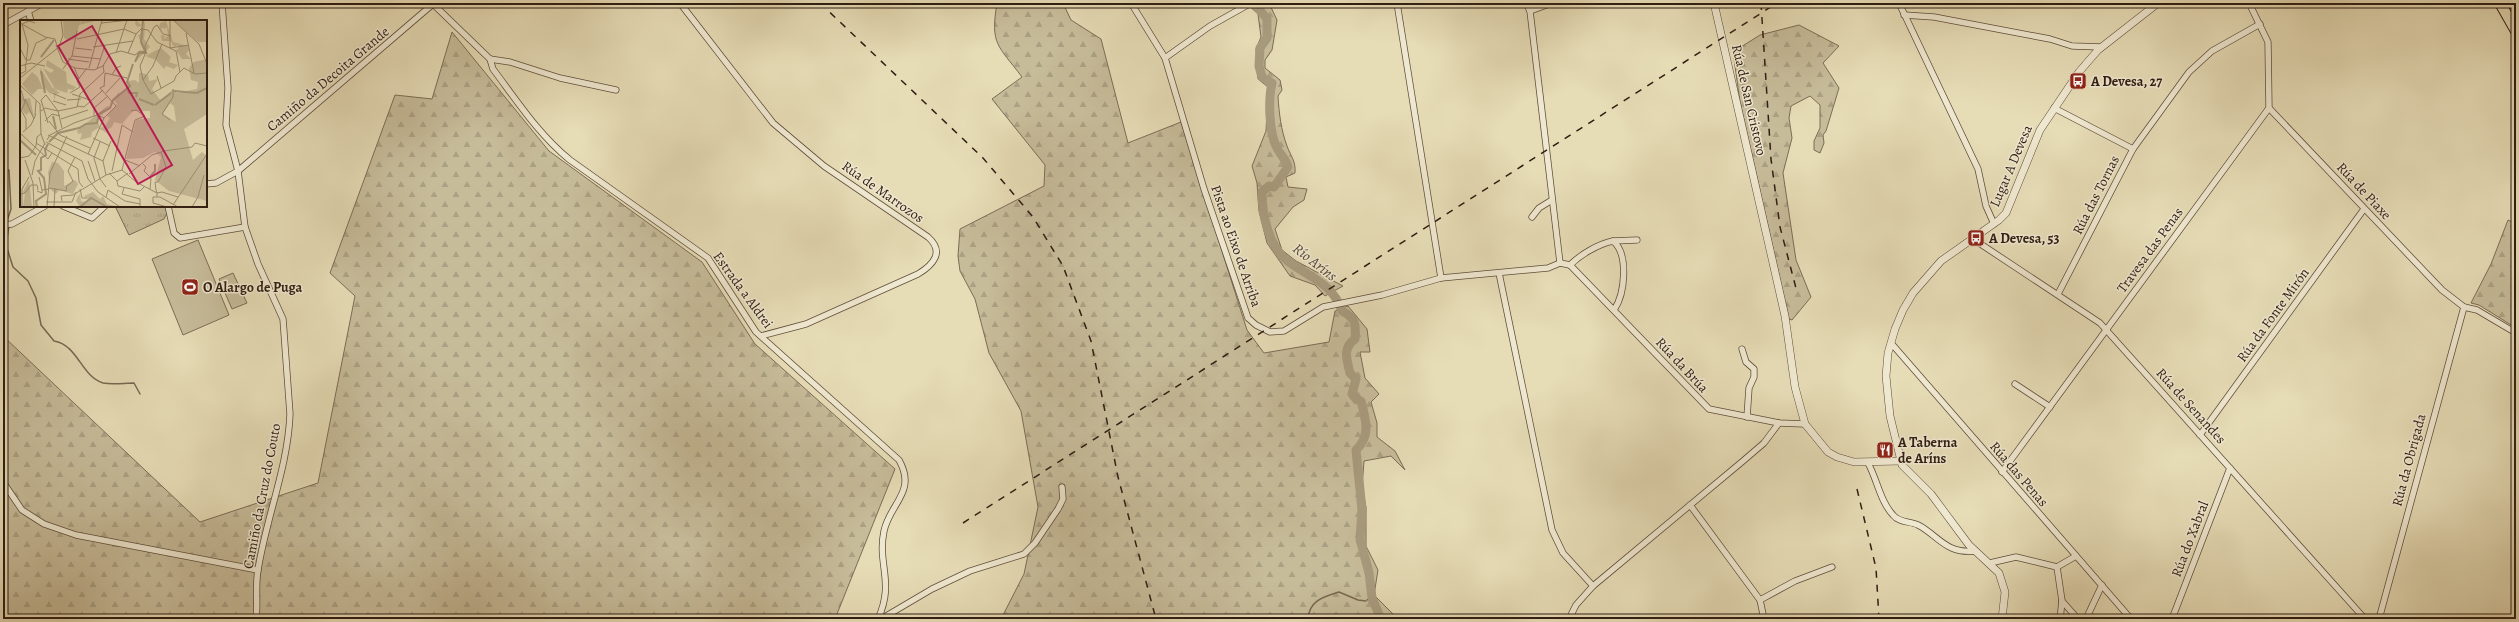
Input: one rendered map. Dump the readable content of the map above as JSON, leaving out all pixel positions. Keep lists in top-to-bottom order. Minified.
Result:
{"streets":{"street":["Camiño da Decoita Grande","Rúa de San Cristovo","Lugar A Devesa","Rúa de Piaxe","Rúa de Marrozos","Rúa das Tornas","Pista ao Eixo de Arriba","Travesa das Penas","Estrada a Aldrei","Rúa da Fonte Mirón","Rúa da Brúa","Rúa de Senandes","Rúa da Obrigada","Rúa das Penas","Camiño da Cruz do Couto","Rúa do Xabral"]},"crossings":[["Camiño da Decoita Grande","Estrada a Aldrei"],["Camiño da Decoita Grande","Camiño da Cruz do Couto"],["Rúa de San Cristovo","Rúa da Brúa"],["Lugar A Devesa","Rúa das Tornas"],["Lugar A Devesa","Rúa de Senandes"],["Lugar A Devesa","Rúa das Penas"],["Rúa de Piaxe","Travesa das Penas"],["Rúa de Piaxe","Rúa da Fonte Mirón"],["Rúa de Piaxe","Rúa da Obrigada"],["Rúa de Marrozos","Estrada a Aldrei"],["Rúa das Tornas","Rúa de Senandes"],["Pista ao Eixo de Arriba","Rúa da Brúa"],["Travesa das Penas","Rúa de Senandes"],["Travesa das Penas","Rúa das Penas"],["Rúa da Fonte Mirón","Rúa de Senandes"],["Rúa de Senandes","Rúa do Xabral"]],"water":["Río Aríns"],"places":{"bus stop":["A Devesa, 27","A Devesa, 53"],"sports":["O Alargo de Puga"],"restaurant":["A Taberna de Aríns"]}}
